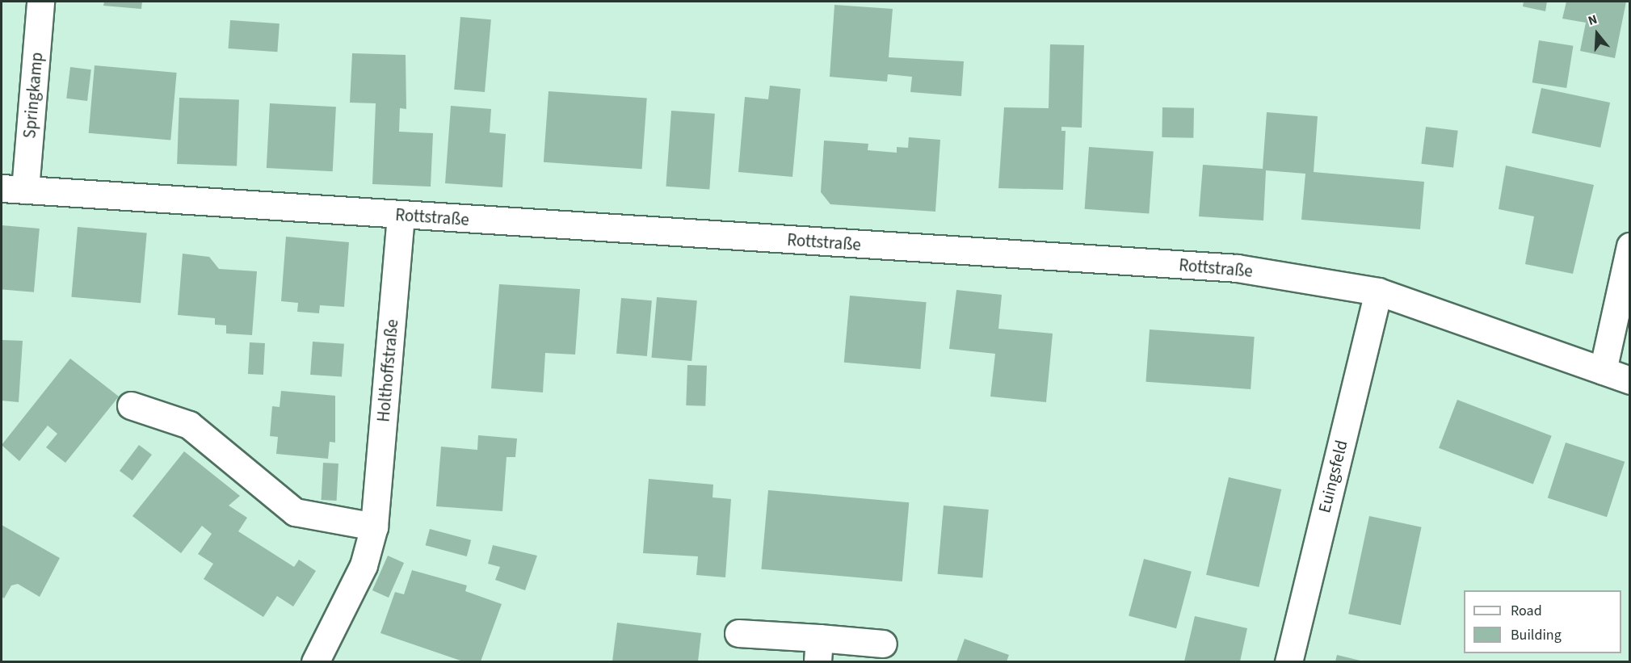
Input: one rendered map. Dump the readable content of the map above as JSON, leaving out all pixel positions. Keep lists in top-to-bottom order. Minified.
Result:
{"streets":{"street":["Springkamp","Rottstraße","Holthoffstraße","Euingsfeld"]},"crossings":[["Springkamp","Rottstraße"],["Rottstraße","Holthoffstraße"],["Rottstraße","Euingsfeld"]],"legend":["Road","Building"],"north":"top"}
